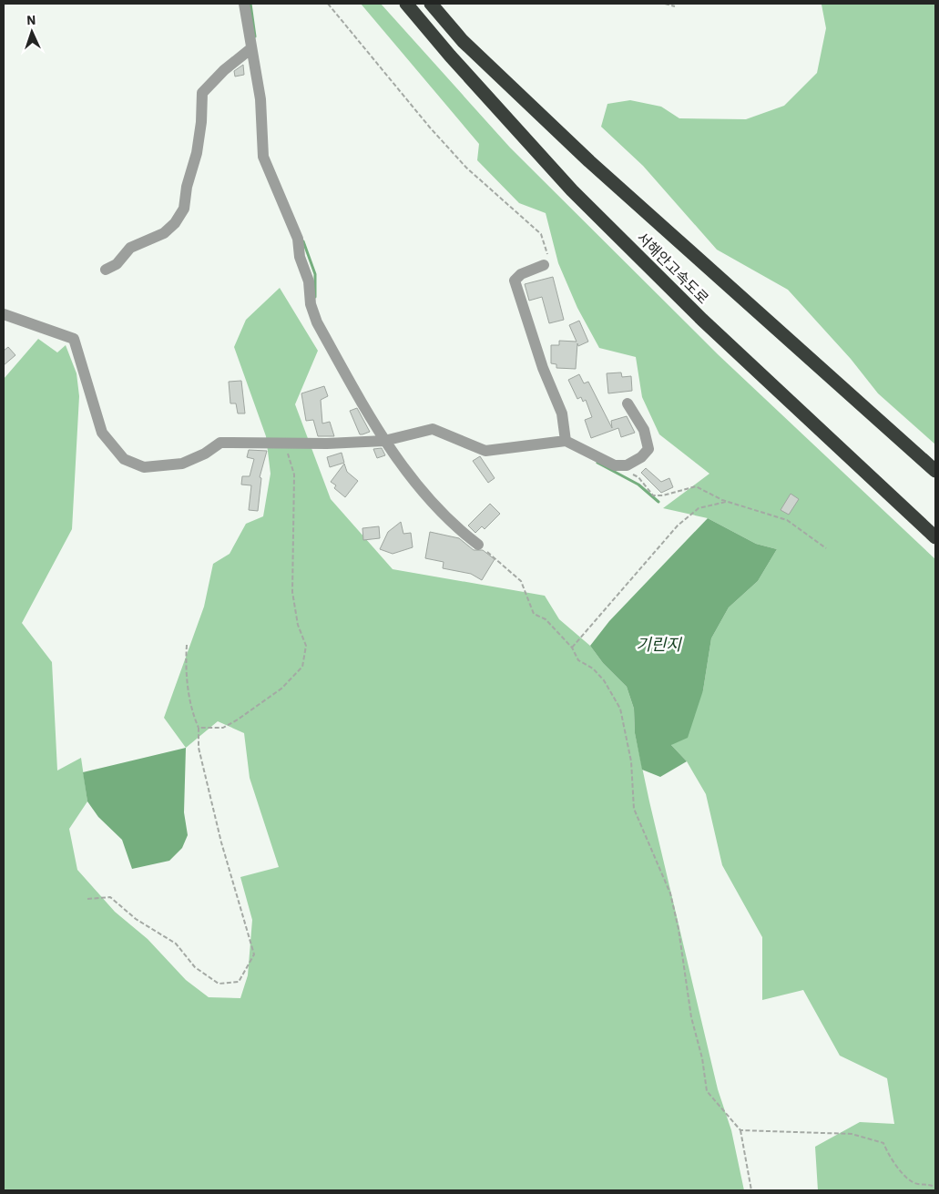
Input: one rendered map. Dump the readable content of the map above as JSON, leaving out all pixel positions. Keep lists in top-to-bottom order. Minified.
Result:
{"streets":{"highway":["서해안고속도로"]},"water":["기린지"],"north":"top"}
